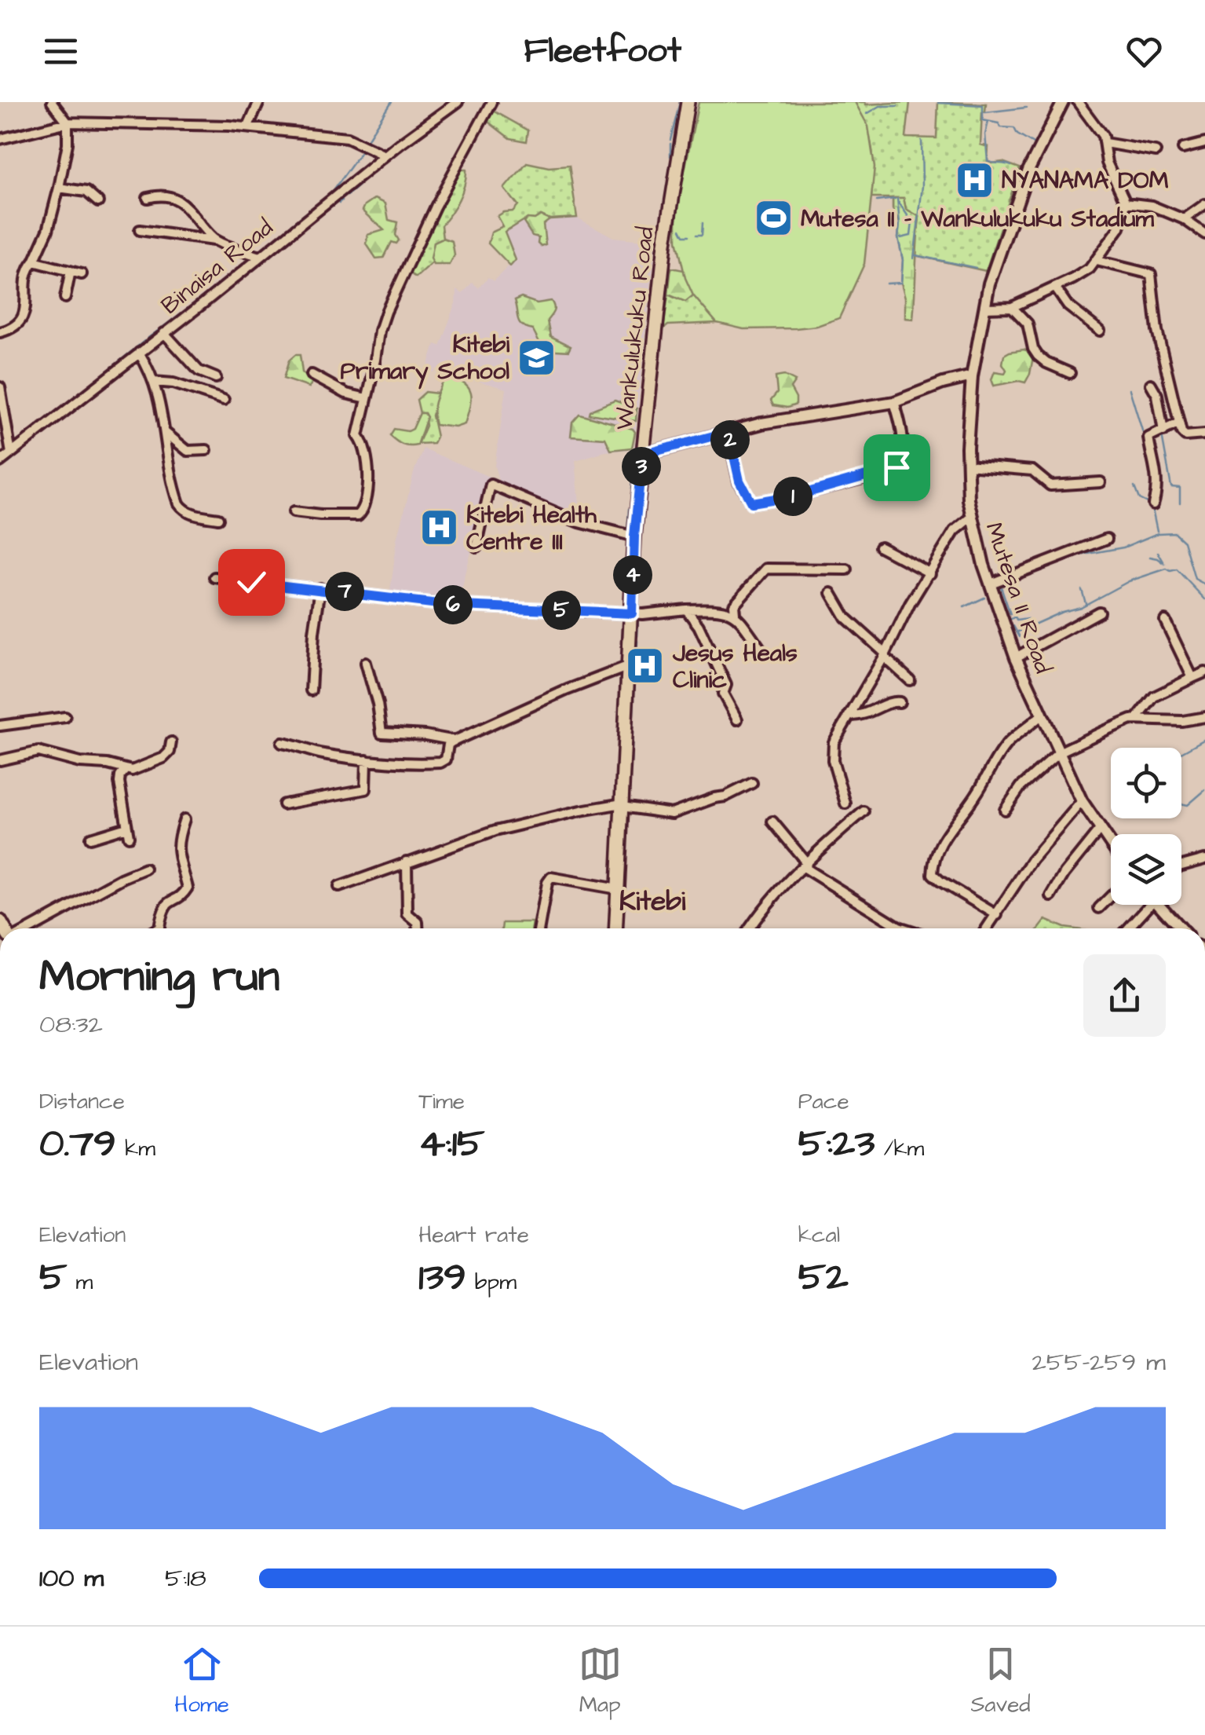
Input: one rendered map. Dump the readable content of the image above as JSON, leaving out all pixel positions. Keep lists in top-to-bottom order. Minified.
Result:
{"streets":{"main road":["Wankulukuku Road"],"street":["Binaisa Road","Mutesa II Road"]},"districts":["Kitebi"],"places":{"hospital":["NYANAMA DOM","Kitebi Health Centre III","Jesus Heals Clinic"],"sports":["Mutesa II - Wankulukuku Stadium"],"school or university":["Kitebi Primary School"]},"page":{"header":"Fleetfoot","pins":["2","3","1","4","7","6","5"],"heading":["Morning run","08:32"],"stats":[["Distance","0.79 km"],["Time","4:15"],["Pace","5:23 /km"],["Elevation","5 m"],["Heart rate","139 bpm"],["kcal","52"]],"chart":["Elevation","255–259 m"],"list":[{"name":"100 m","note":"5:18"}],"tabs":["Home","Map","Saved"]}}
